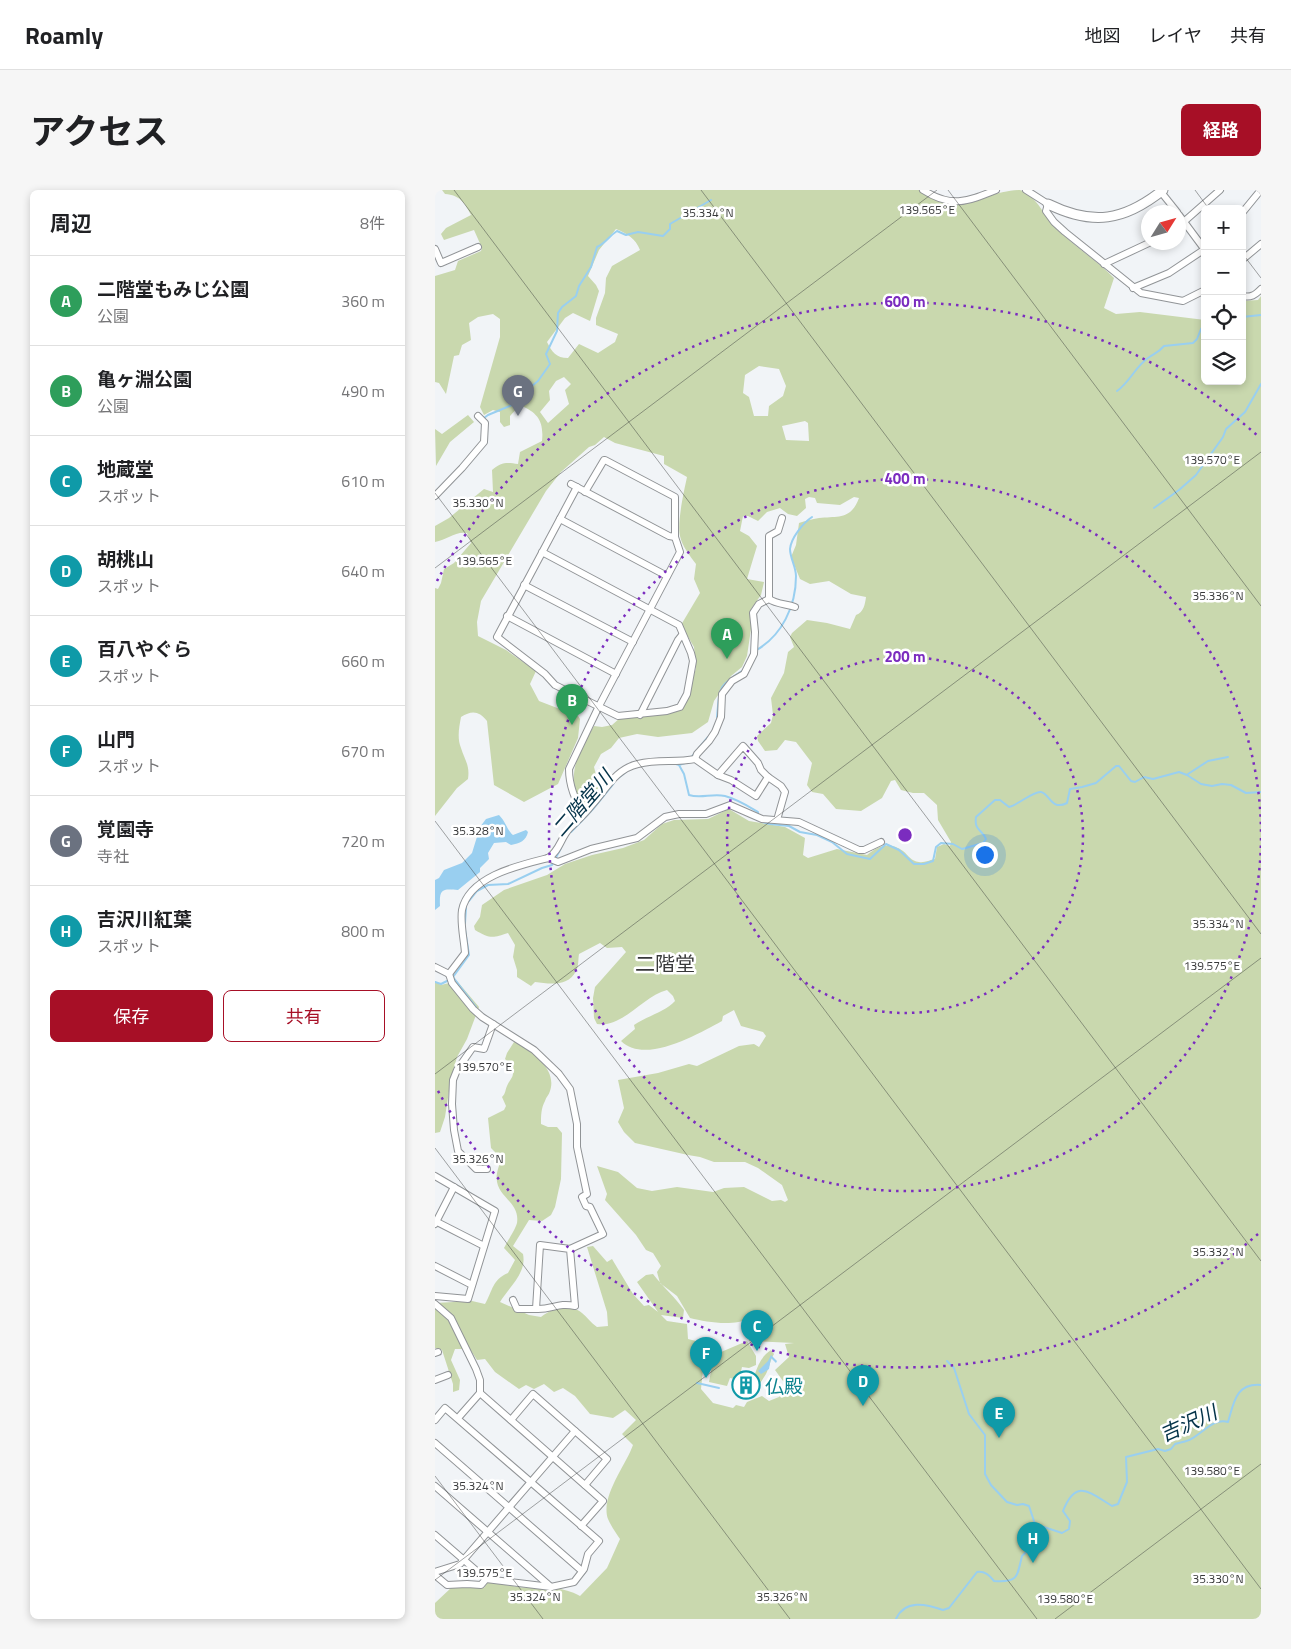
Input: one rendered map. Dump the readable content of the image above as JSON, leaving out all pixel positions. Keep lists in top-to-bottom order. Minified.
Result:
{"districts":["二階堂"],"water":["二階堂川","吉沢川"],"places":{"building":["仏殿"]},"north":"top right","page":{"header":"Roamly","nav":["地図","レイヤ","共有"],"title":"アクセス","buttons":["経路",["保存","共有"]],"heading":["周辺","8件"],"map_buttons":["+","−"],"list":[{"mark":"A","name":"二階堂もみじ公園","note":"公園","value":"360 m"},{"mark":"B","name":"亀ヶ淵公園","note":"公園","value":"490 m"},{"mark":"C","name":"地蔵堂","note":"スポット","value":"610 m"},{"mark":"D","name":"胡桃山","note":"スポット","value":"640 m"},{"mark":"E","name":"百八やぐら","note":"スポット","value":"660 m"},{"mark":"F","name":"山門","note":"スポット","value":"670 m"},{"mark":"G","name":"覚園寺","note":"寺社","value":"720 m"},{"mark":"H","name":"吉沢川紅葉","note":"スポット","value":"800 m"}],"pins":["G","A","B","C","F","D","E","H"]},"coordinates":["139.565°E","35.334°N","139.570°E","35.330°N","35.336°N","35.328°N","139.575°E","35.326°N","35.332°N","139.580°E","35.324°N"],"rings":["600 m","400 m","200 m"]}
